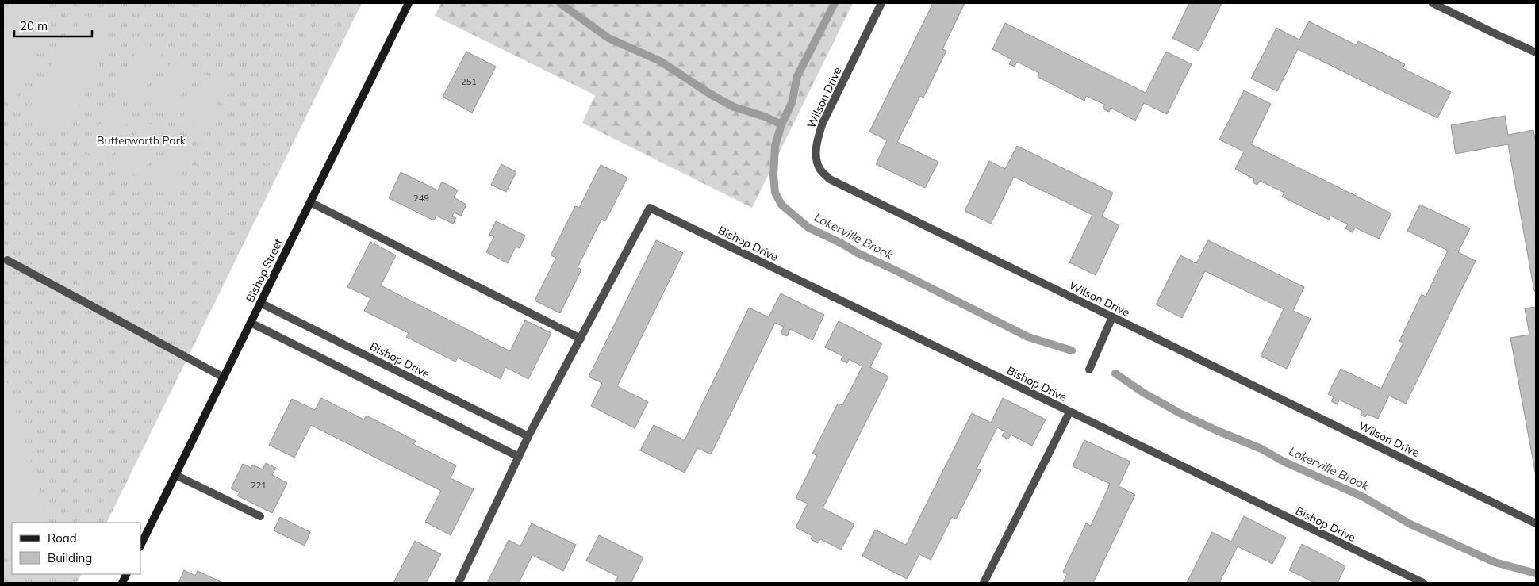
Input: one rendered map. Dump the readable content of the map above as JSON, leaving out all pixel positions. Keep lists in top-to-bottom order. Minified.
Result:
{"streets":{"street":["Wilson Drive","Bishop Drive","Bishop Street"]},"crossings":[["Bishop Drive","Bishop Street"]],"water":["Lokerville Brook"],"parks":["Butterworth Park"],"house_numbers":["251","249","221"],"legend":["Road","Building"],"scale_bar":"20 m"}
